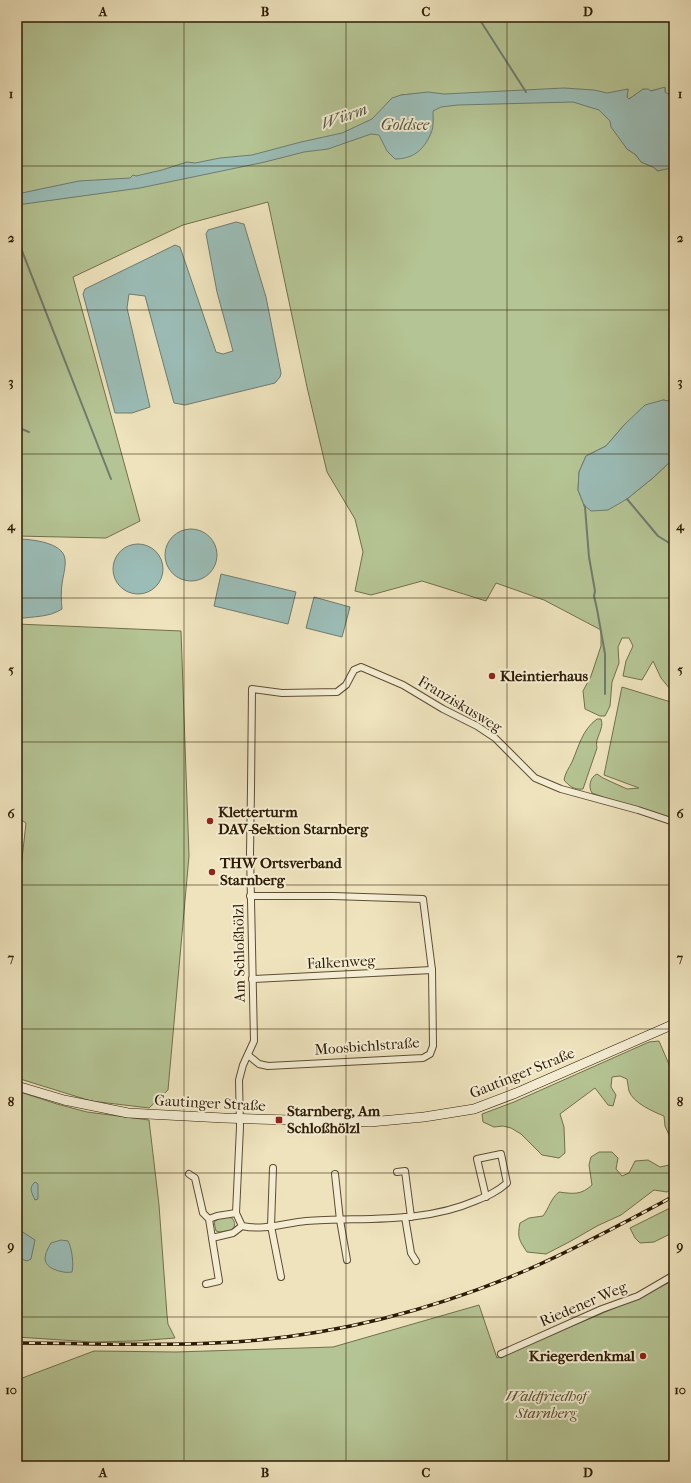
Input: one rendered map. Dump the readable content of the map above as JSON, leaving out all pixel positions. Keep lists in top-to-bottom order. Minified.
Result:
{"streets":{"main road":["Gautinger Straße"],"street":["Franziskusweg","Am Schloßhölzl","Falkenweg","Moosbichlstraße","Riedener Weg"]},"crossings":[["Franziskusweg","Am Schloßhölzl"],["Am Schloßhölzl","Falkenweg"],["Am Schloßhölzl","Moosbichlstraße"],["Am Schloßhölzl","Gautinger Straße"],["Falkenweg","Moosbichlstraße"]],"water":["Würm","Goldsee"],"parks":["Waldfriedhof Starnberg"],"places":{"other":["Kleintierhaus","Kletterturm DAV-Sektion Starnberg","THW Ortsverband Starnberg","Kriegerdenkmal"],"transit":["Starnberg, Am Schloßhölzl"]},"grid":{"columns":["A","B","C","D"],"rows":["1","2","3","4","5","6","7","8","9","10"]}}
